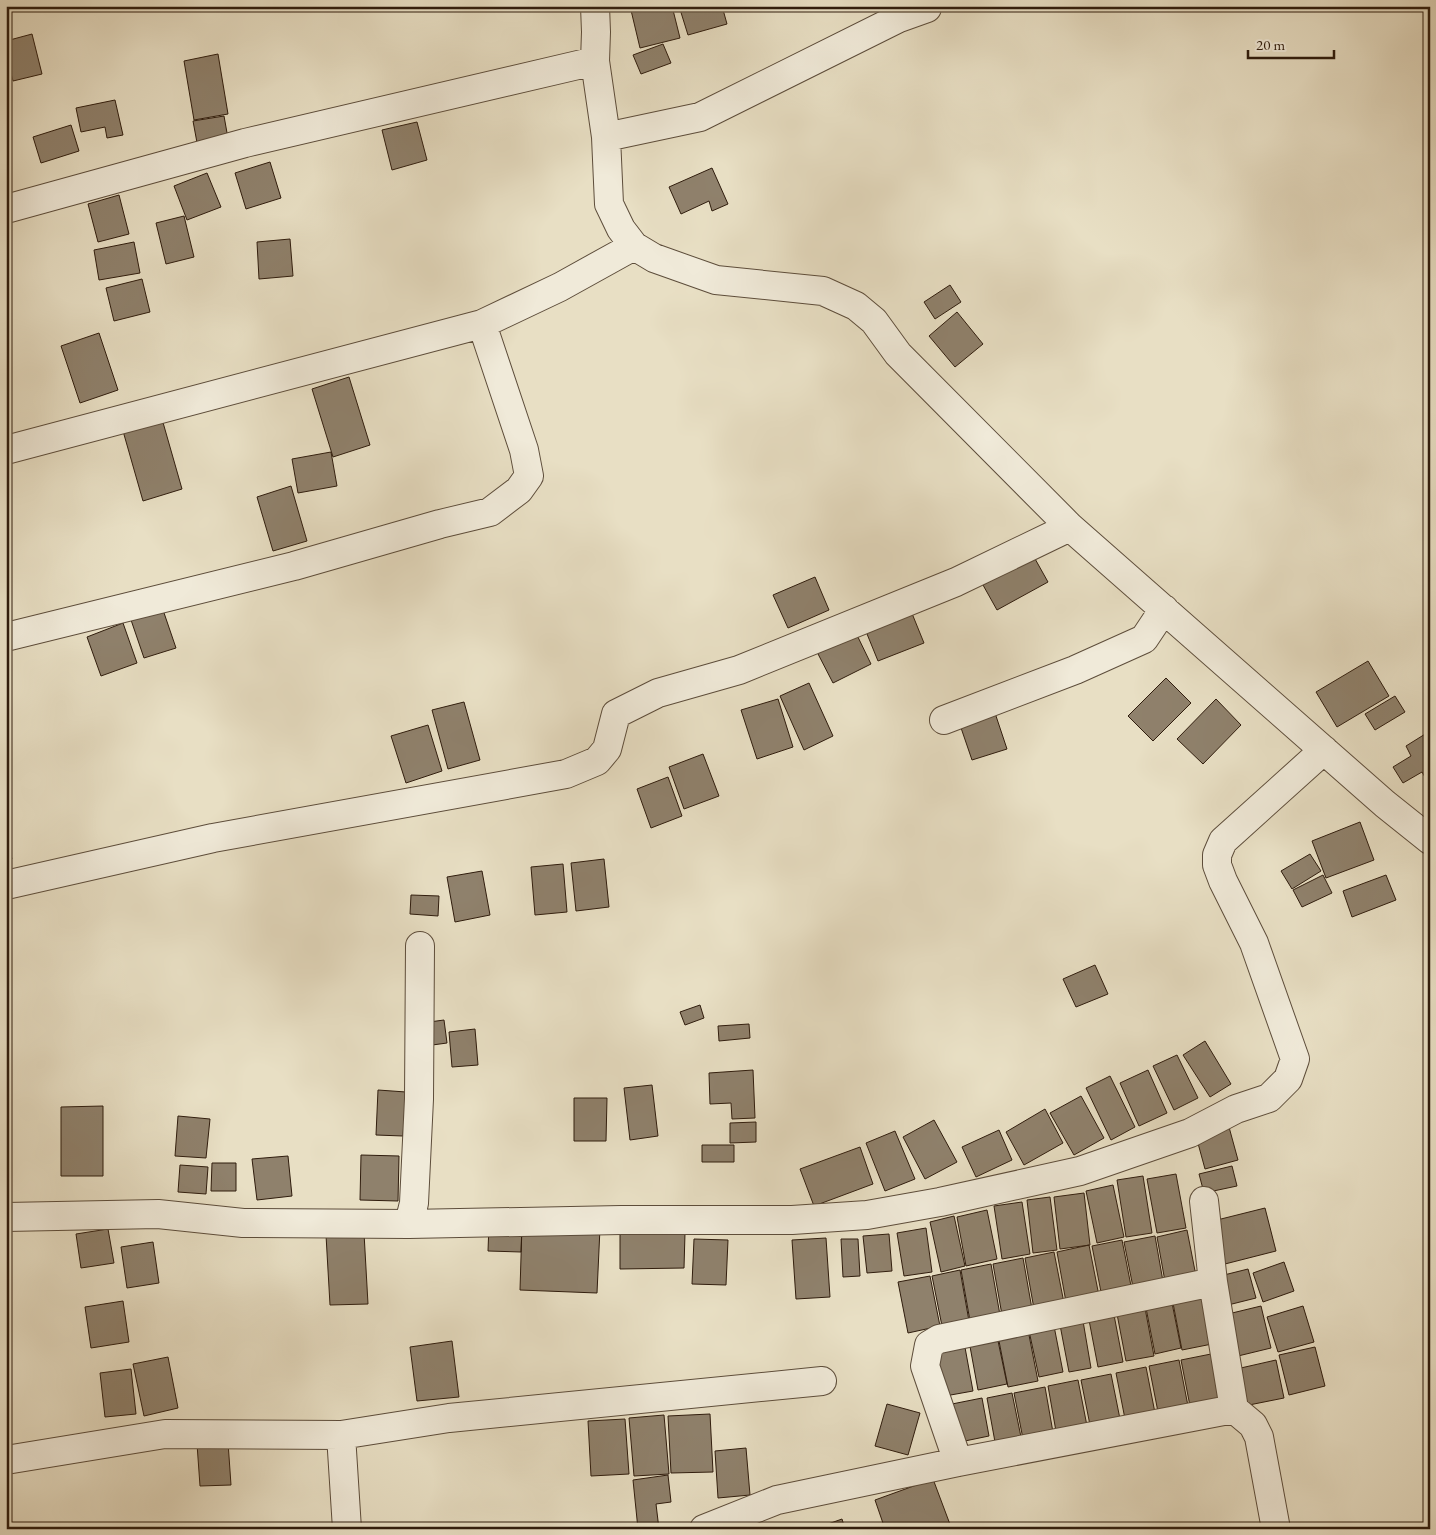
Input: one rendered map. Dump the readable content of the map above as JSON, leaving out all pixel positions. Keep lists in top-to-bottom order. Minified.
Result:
{"scale_bar":"20 m"}
